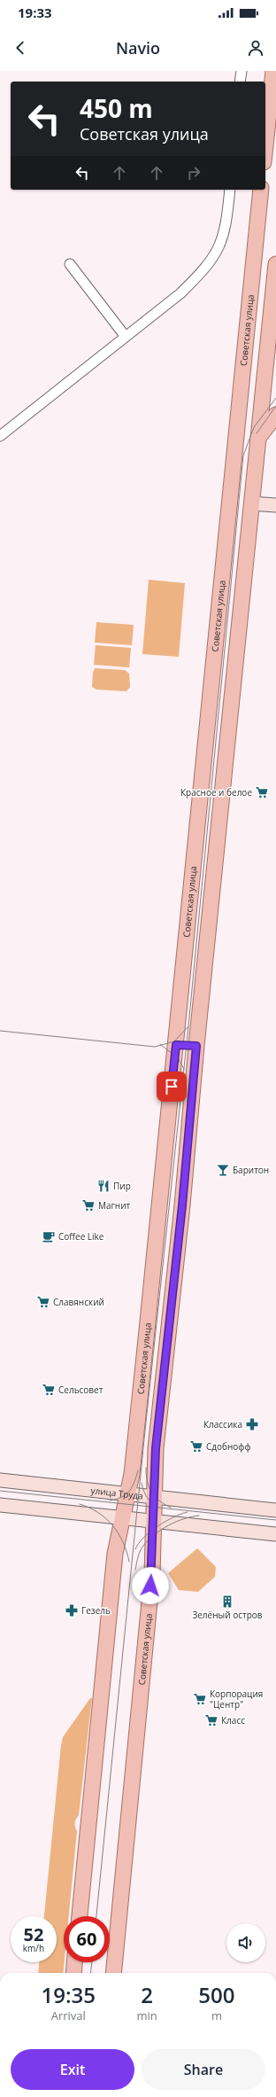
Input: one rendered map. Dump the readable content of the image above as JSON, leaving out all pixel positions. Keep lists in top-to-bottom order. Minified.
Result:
{"streets":{"main road":["Советская улица","улица Труда"]},"crossings":[["Советская улица","улица Труда"]],"places":{"supermarket":["Красное и белое","Магнит","Славянский","Сельсовет","Сдобнофф","Корпорация \"Центр\"","Класс"],"bar":["Баритон"],"restaurant":["Пир"],"cafe":["Coffee Like"],"pharmacy":["Классика","Гезель"],"building":["Зелёный остров"]},"page":{"status":"19:33","header":"Navio","turn":["450 m","Советская улица"],"speed":"52 km/h","limit":"60","eta":["19:35","Arrival","2","min","500","m"],"buttons":["Exit","Share"]}}
